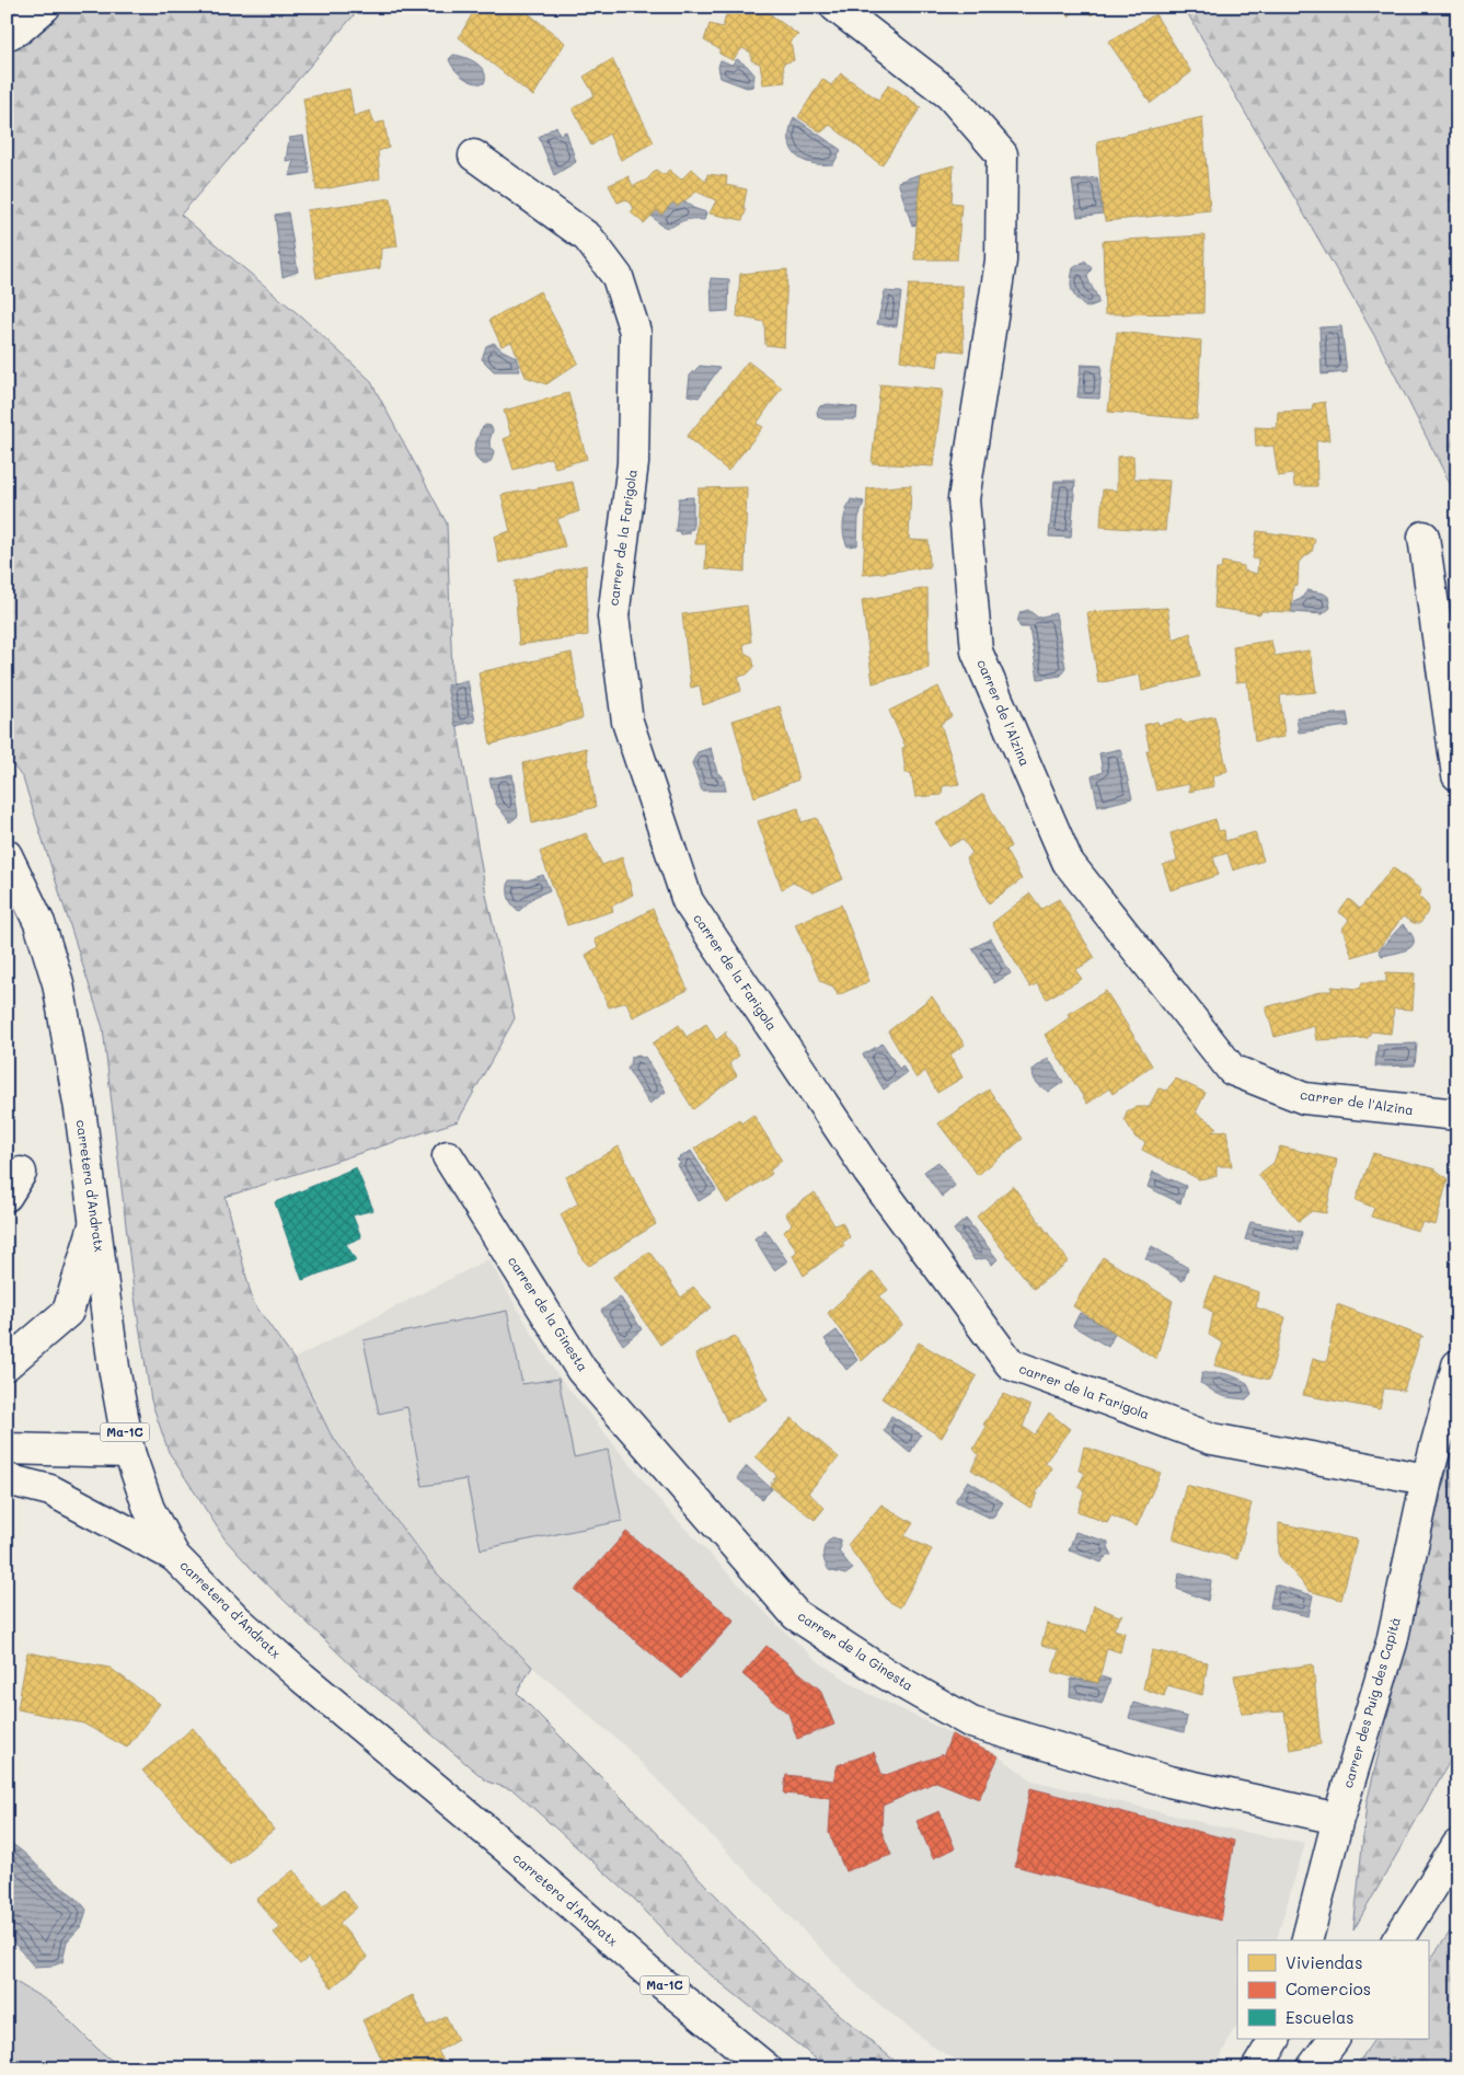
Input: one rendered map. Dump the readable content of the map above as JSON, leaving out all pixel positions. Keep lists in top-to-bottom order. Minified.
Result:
{"streets":{"main road":["carrer de la Farigola","carrer de l'Alzina","carretera d'Andratx","carrer de la Ginesta","Ma-1C","carrer des Puig des Capità"]},"crossings":[["carrer de la Farigola","carrer des Puig des Capità"],["carrer de la Ginesta","carrer des Puig des Capità"]],"legend":["Viviendas","Comercios","Escuelas"]}
